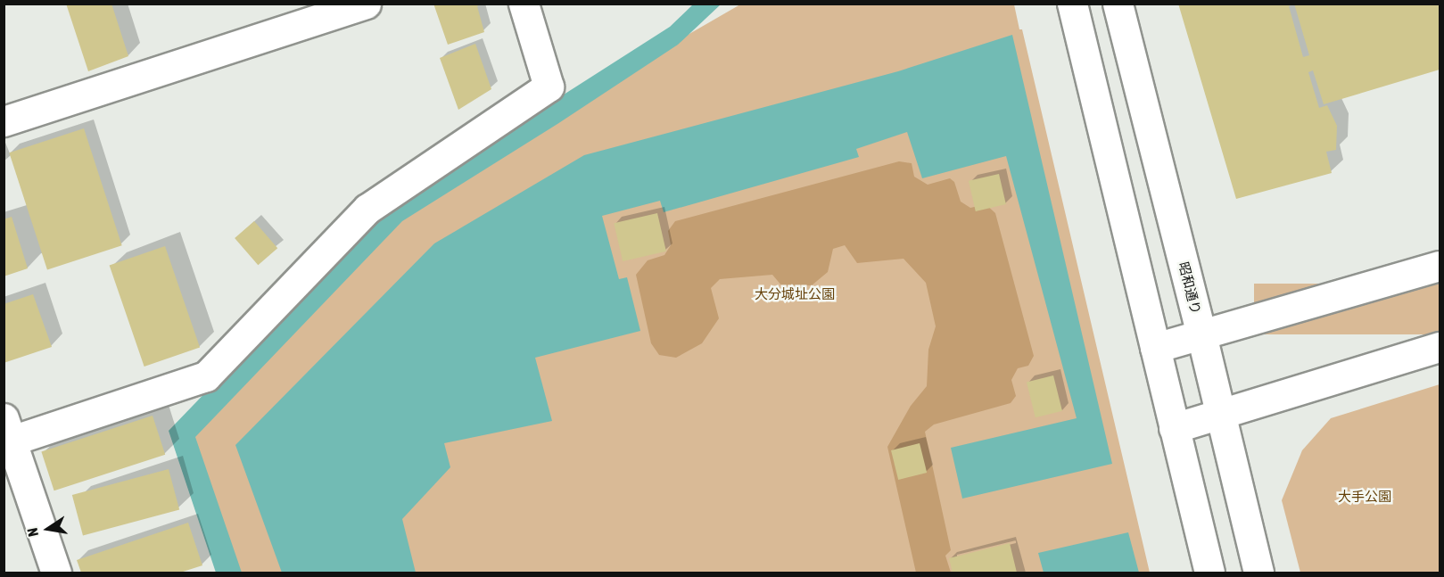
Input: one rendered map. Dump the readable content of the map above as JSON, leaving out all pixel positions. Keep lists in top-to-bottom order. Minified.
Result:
{"streets":{"main road":["昭和通り"]},"parks":["大分城址公園","大手公園"],"north":"left"}
